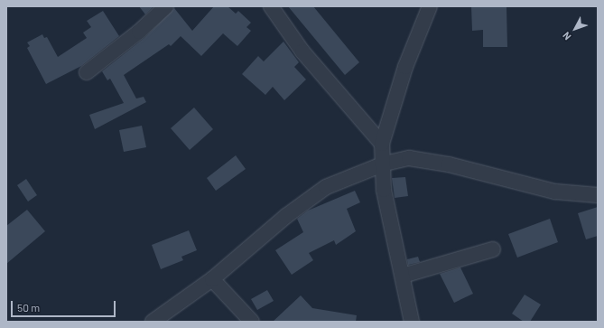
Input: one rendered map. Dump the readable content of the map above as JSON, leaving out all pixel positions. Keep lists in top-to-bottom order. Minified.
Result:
{"scale_bar":"50 m","north":"bottom left"}
